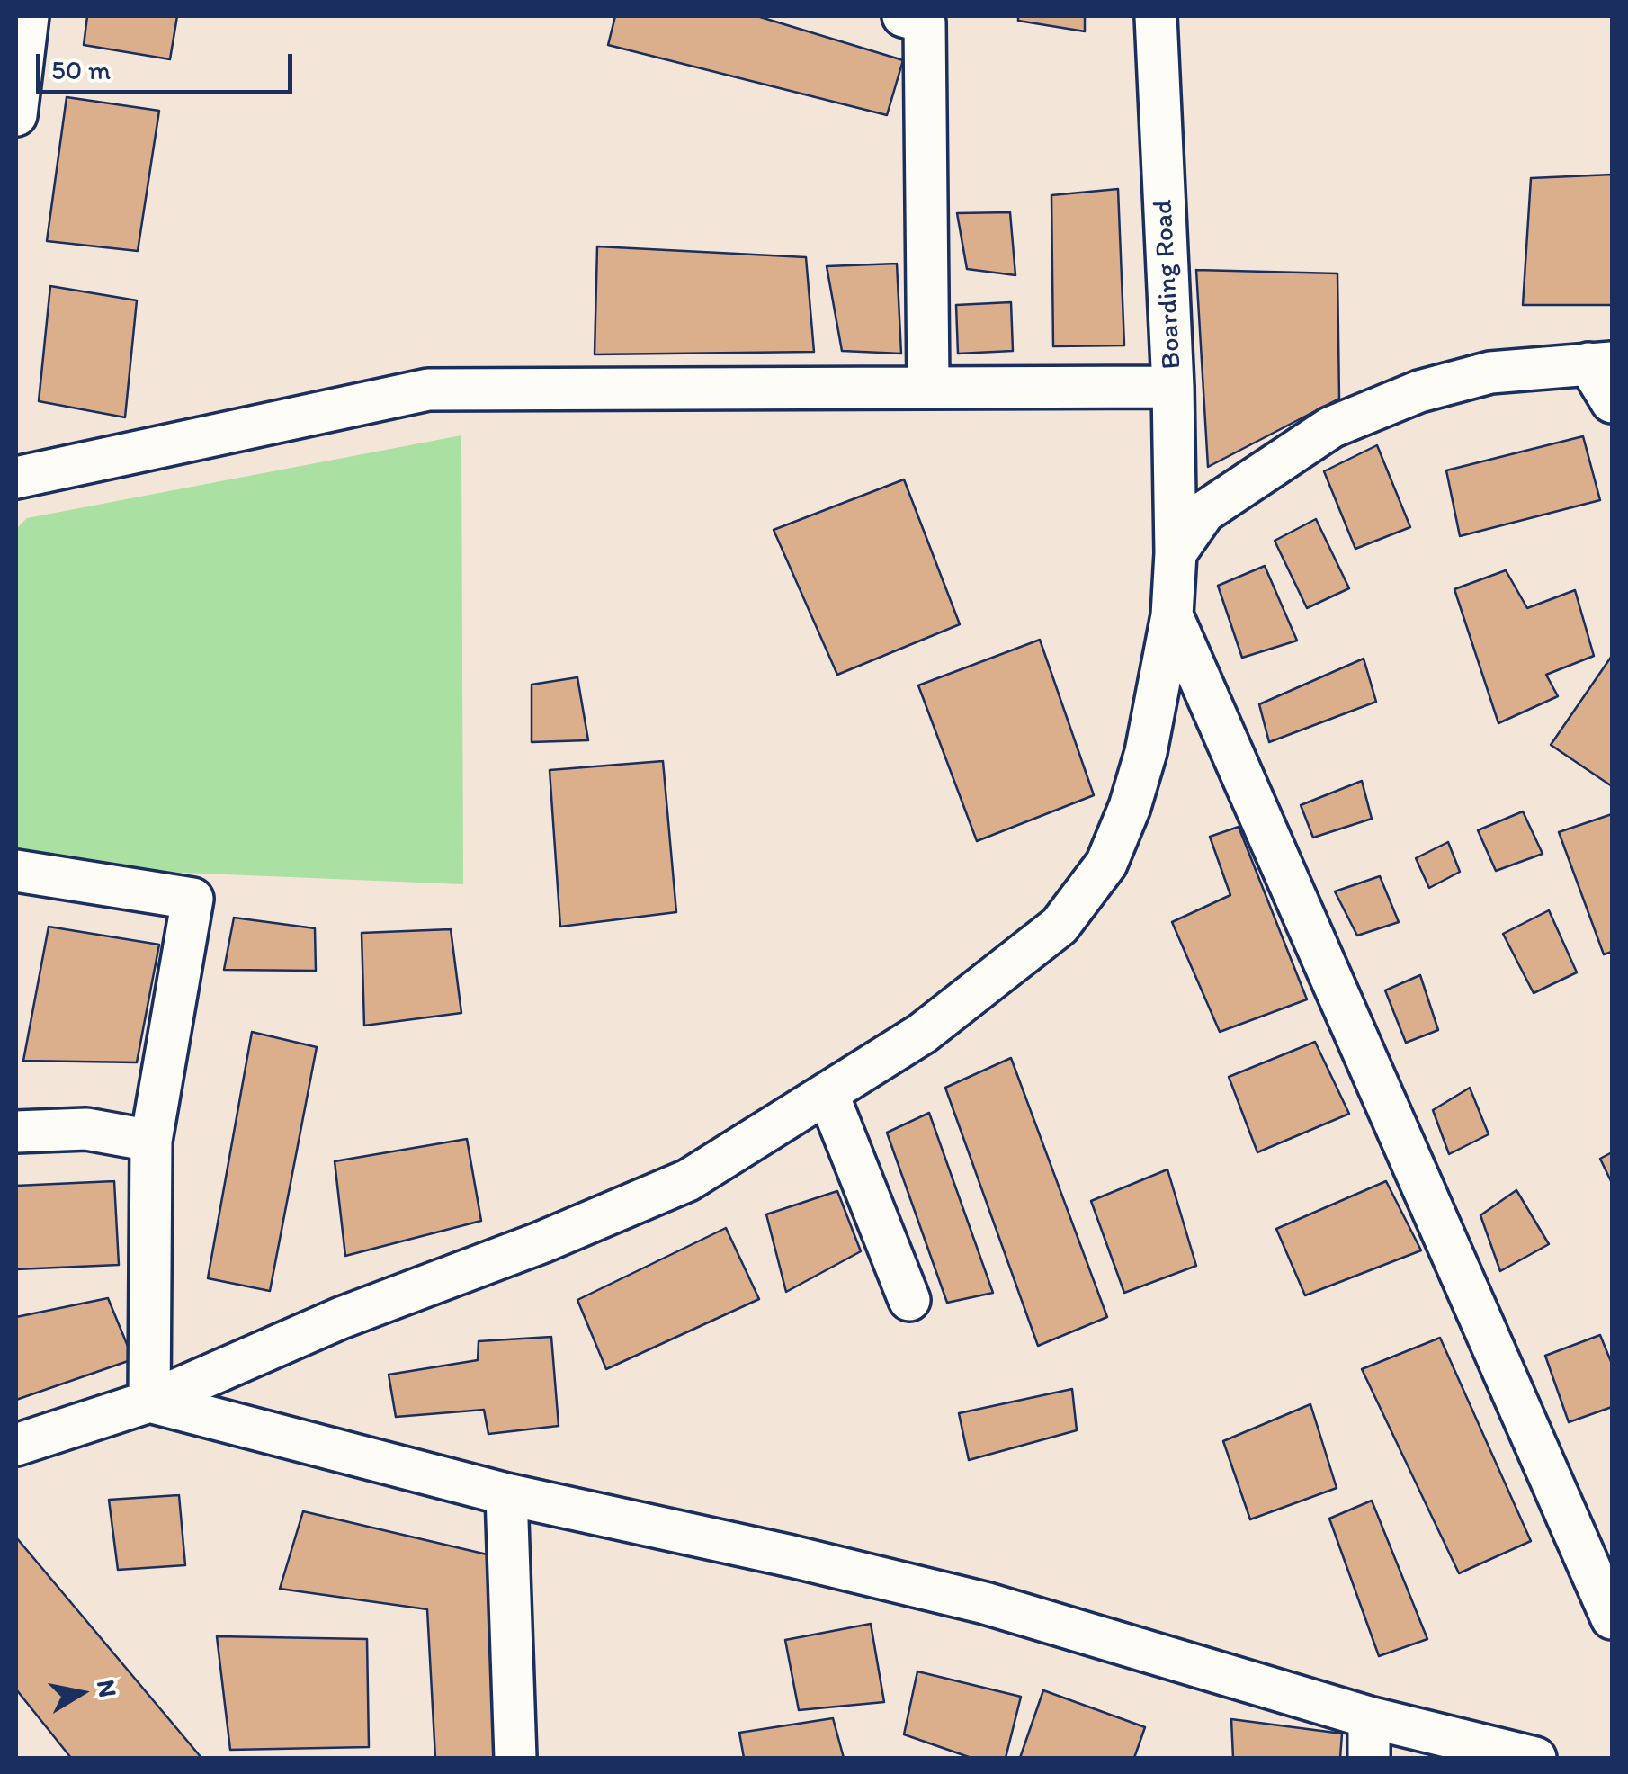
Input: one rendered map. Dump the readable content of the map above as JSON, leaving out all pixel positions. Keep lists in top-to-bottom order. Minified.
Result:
{"streets":{"street":["Boarding Road"]},"scale_bar":"50 m","north":"right"}
